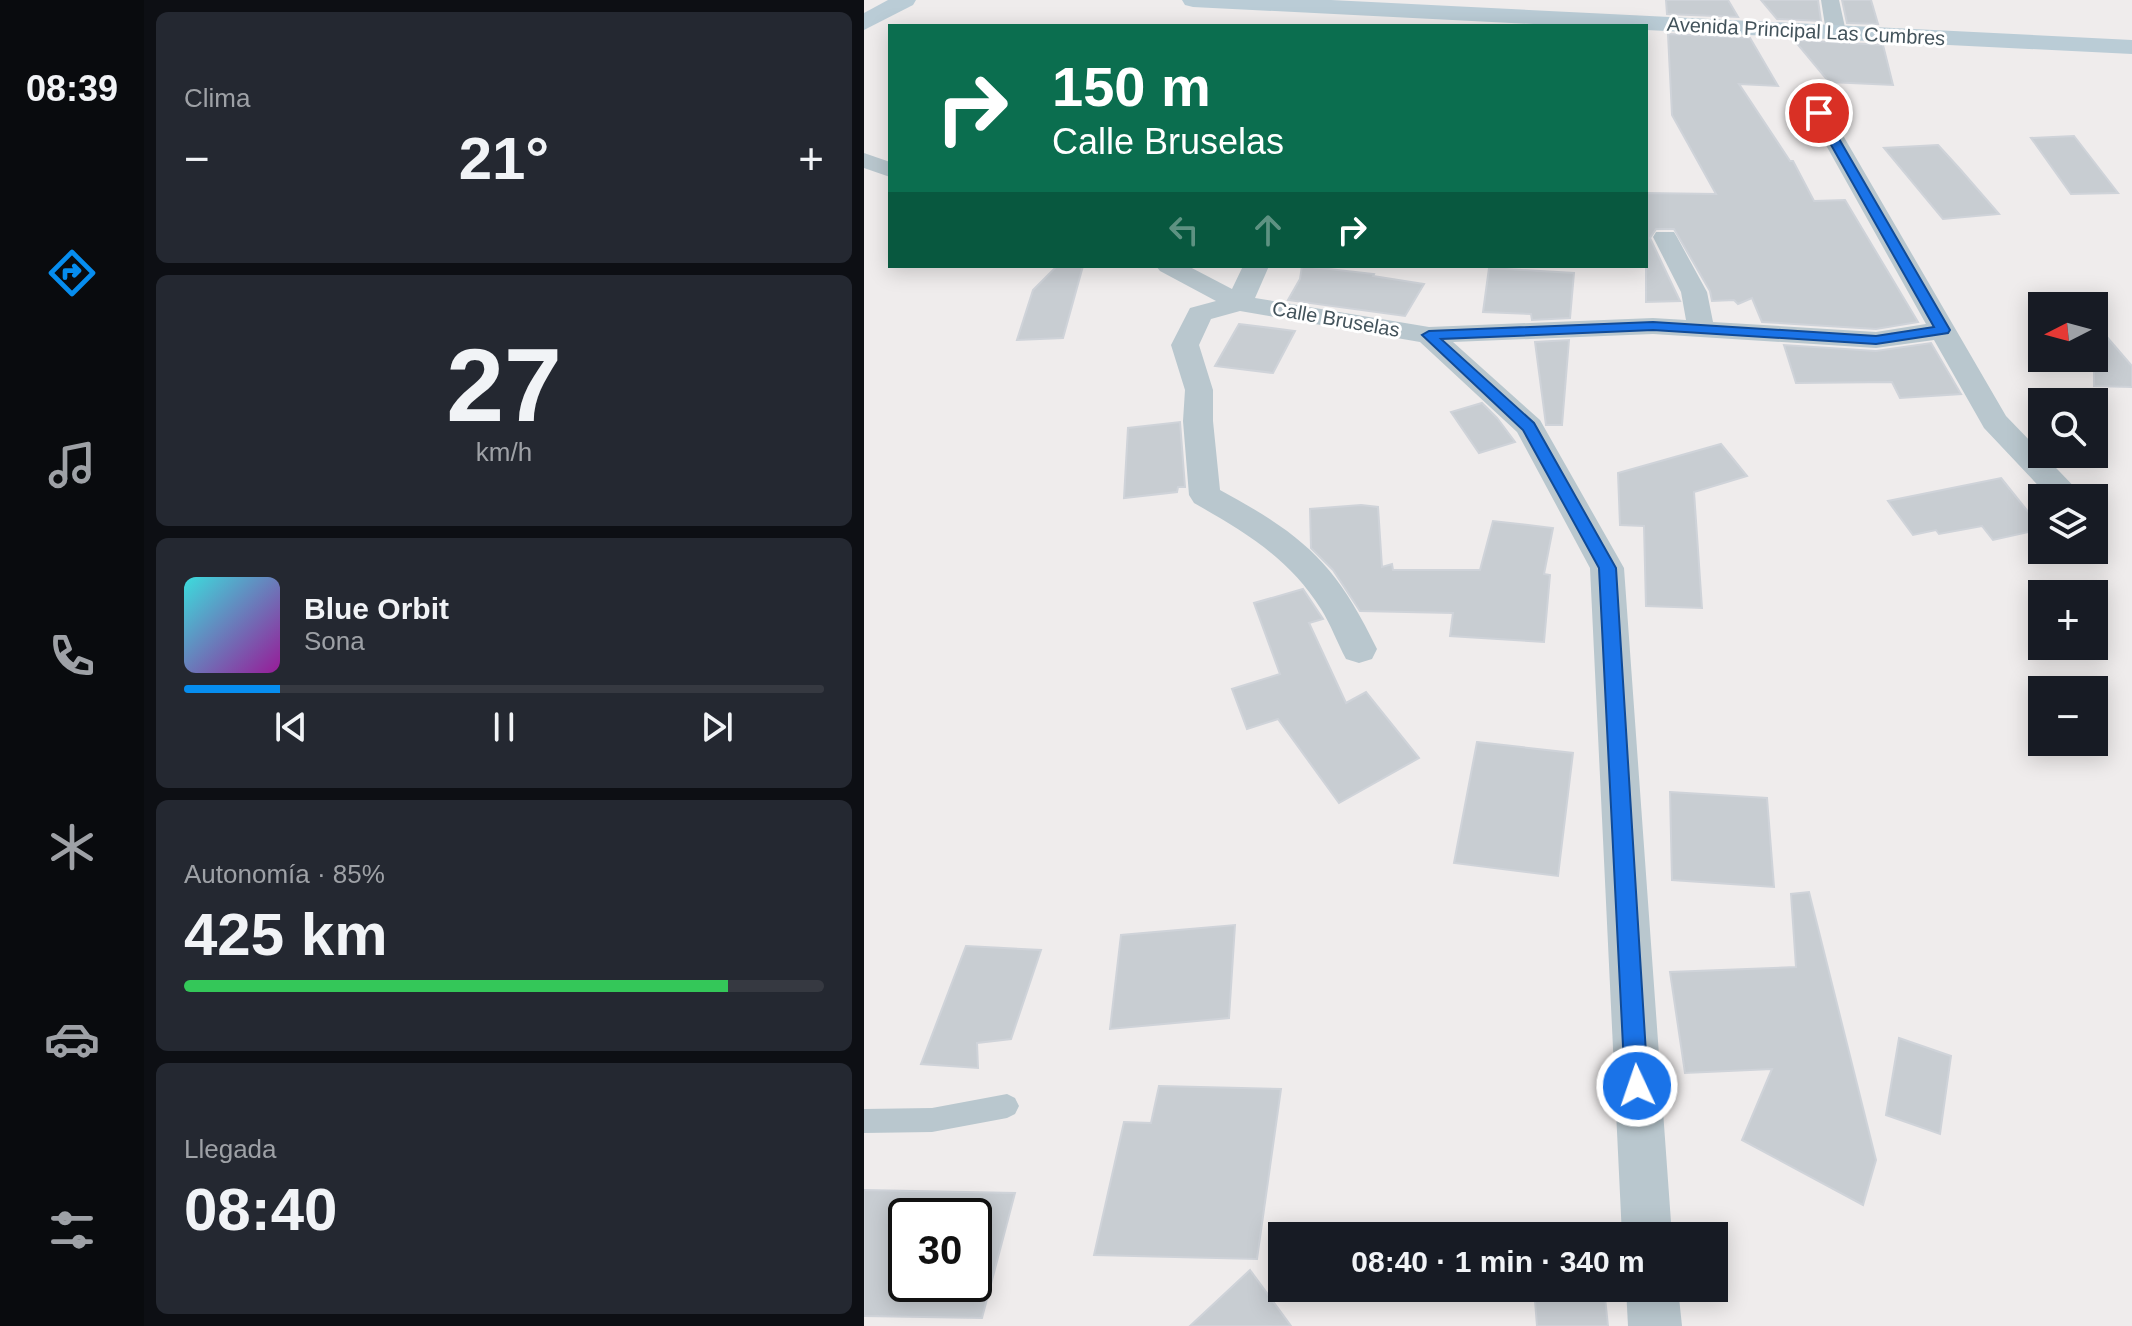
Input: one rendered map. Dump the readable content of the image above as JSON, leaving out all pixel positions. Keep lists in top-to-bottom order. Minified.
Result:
{"streets":{"street":["Avenida Principal Las Cumbres","Calle Bruselas"]},"north":"left","page":{"tabs":"08:39","tile":["Clima",["27","km/h"],["Autonomía · 85%","425 km"],["Llegada","08:40"]],"turn":["150 m","Calle Bruselas"],"heat":["−","21°","+"],"map_buttons":["+","−"],"song":["Blue Orbit","Sona"],"limit":"30","trip":"08:40 · 1 min · 340 m"}}
